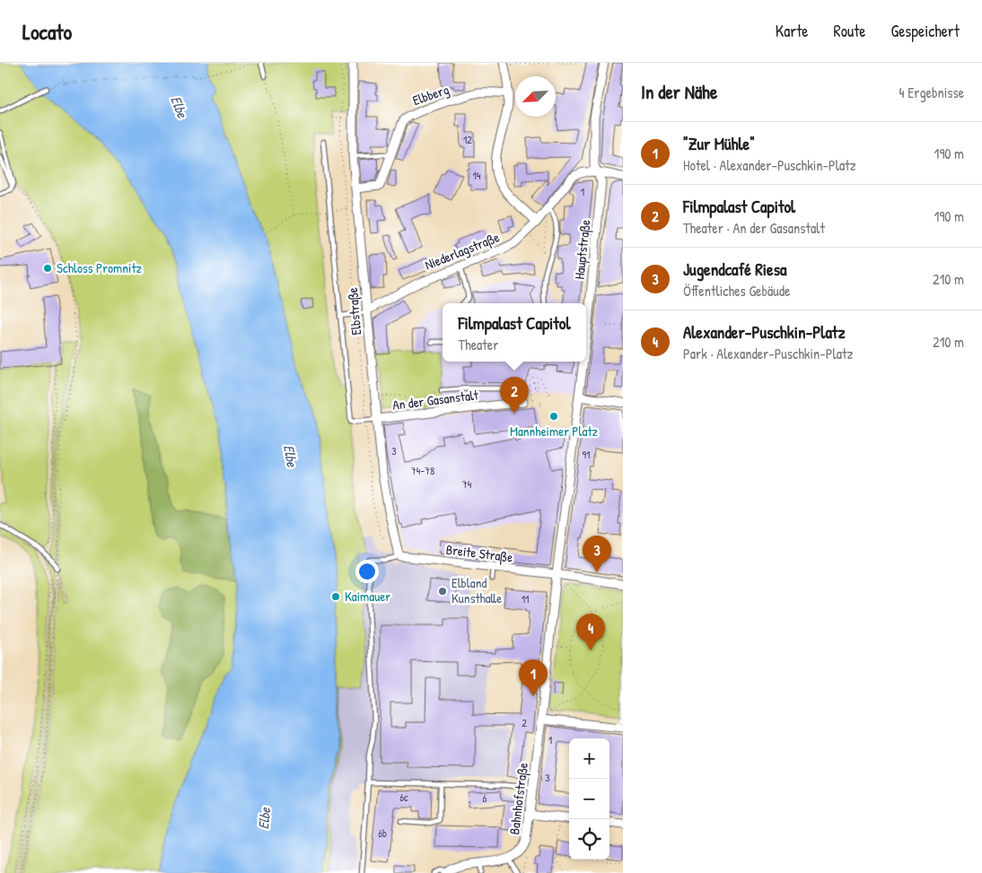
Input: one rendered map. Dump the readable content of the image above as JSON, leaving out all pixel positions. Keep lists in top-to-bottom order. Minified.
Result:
{"streets":{"street":["Elbberg","Hauptstraße","Niederlagstraße","Elbstraße","An der Gasanstalt","Breite Straße","Bahnhofstraße"]},"crossings":[["Elbberg","Elbstraße"],["Hauptstraße","Niederlagstraße"],["Hauptstraße","Breite Straße"],["Hauptstraße","Bahnhofstraße"],["Niederlagstraße","Elbstraße"],["Elbstraße","An der Gasanstalt"],["Elbstraße","Breite Straße"],["Breite Straße","Bahnhofstraße"]],"water":["Elbe"],"places":["Schloss Promnitz","Mannheimer Platz","Elbland Kunsthalle","Kaimauer"],"house_numbers":["12","14","1","3","91","74-78","74","11","2","1","3","6c","6","6b"],"north":"bottom left","page":{"header":"Locato","nav":["Karte","Route","Gespeichert"],"heading":["In der Nähe","4 Ergebnisse"],"list":[{"mark":"1","name":"\"Zur Mühle\"","note":"Hotel · Alexander-Puschkin-Platz","value":"190 m"},{"mark":"2","name":"Filmpalast Capitol","note":"Theater · An der Gasanstalt","value":"190 m"},{"mark":"3","name":"Jugendcafé Riesa","note":"Öffentliches Gebäude","value":"210 m"},{"mark":"4","name":"Alexander-Puschkin-Platz","note":"Park · Alexander-Puschkin-Platz","value":"210 m"}],"popup":["Filmpalast Capitol","Theater"],"pins":["2","3","4","1"],"map_buttons":["+","−"]}}
